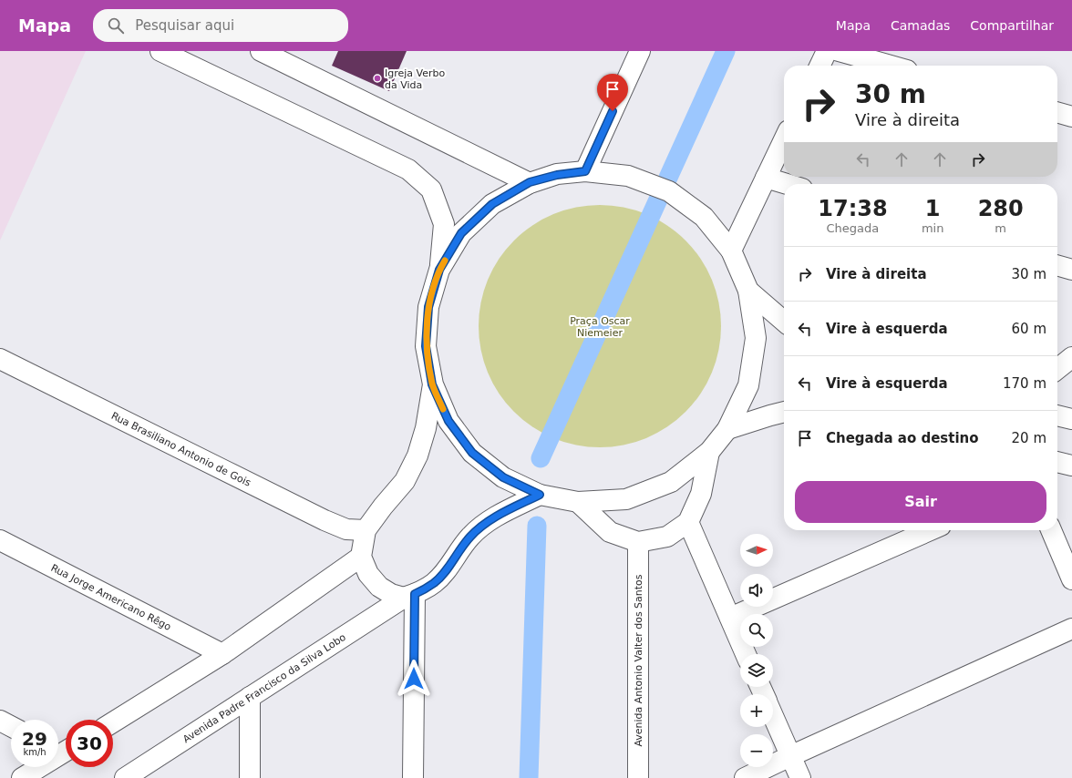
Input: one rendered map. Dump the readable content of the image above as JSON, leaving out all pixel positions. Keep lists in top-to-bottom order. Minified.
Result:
{"streets":{"street":["Rua Brasiliano Antonio de Gois","Rua Jorge Americano Rêgo","Avenida Antonio Valter dos Santos","Avenida Padre Francisco da Silva Lobo"]},"parks":["Praça Oscar Niemeier"],"places":["Igreja Verbo da Vida"],"north":"right","page":{"header":"Mapa","search":"Pesquisar aqui","nav":["Mapa","Camadas","Compartilhar"],"turn":["30 m","Vire à direita"],"eta":["17:38","Chegada","1","min","280","m"],"list":[{"name":"Vire à direita","value":"30 m"},{"name":"Vire à esquerda","value":"60 m"},{"name":"Vire à esquerda","value":"170 m"},{"name":"Chegada ao destino","value":"20 m"}],"buttons":"Sair","map_buttons":["+","−"],"speed":"29 km/h","limit":"30"}}
